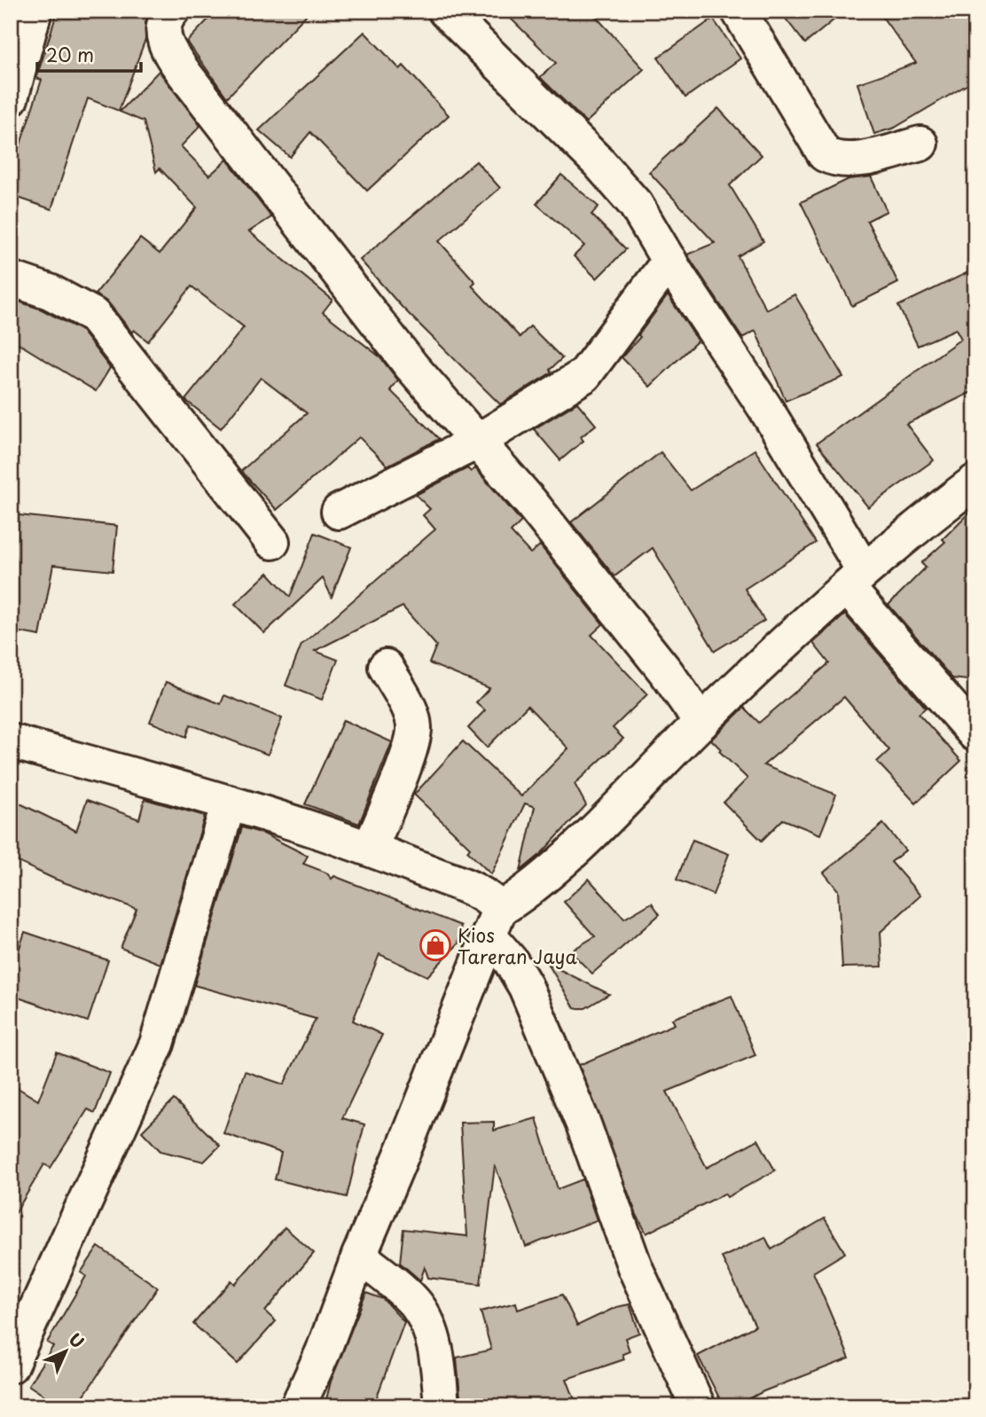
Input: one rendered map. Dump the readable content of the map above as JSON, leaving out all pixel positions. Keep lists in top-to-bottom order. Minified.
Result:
{"places":{"shop":["Kios Tareran Jaya"]},"scale_bar":"20 m","north":"top right"}
